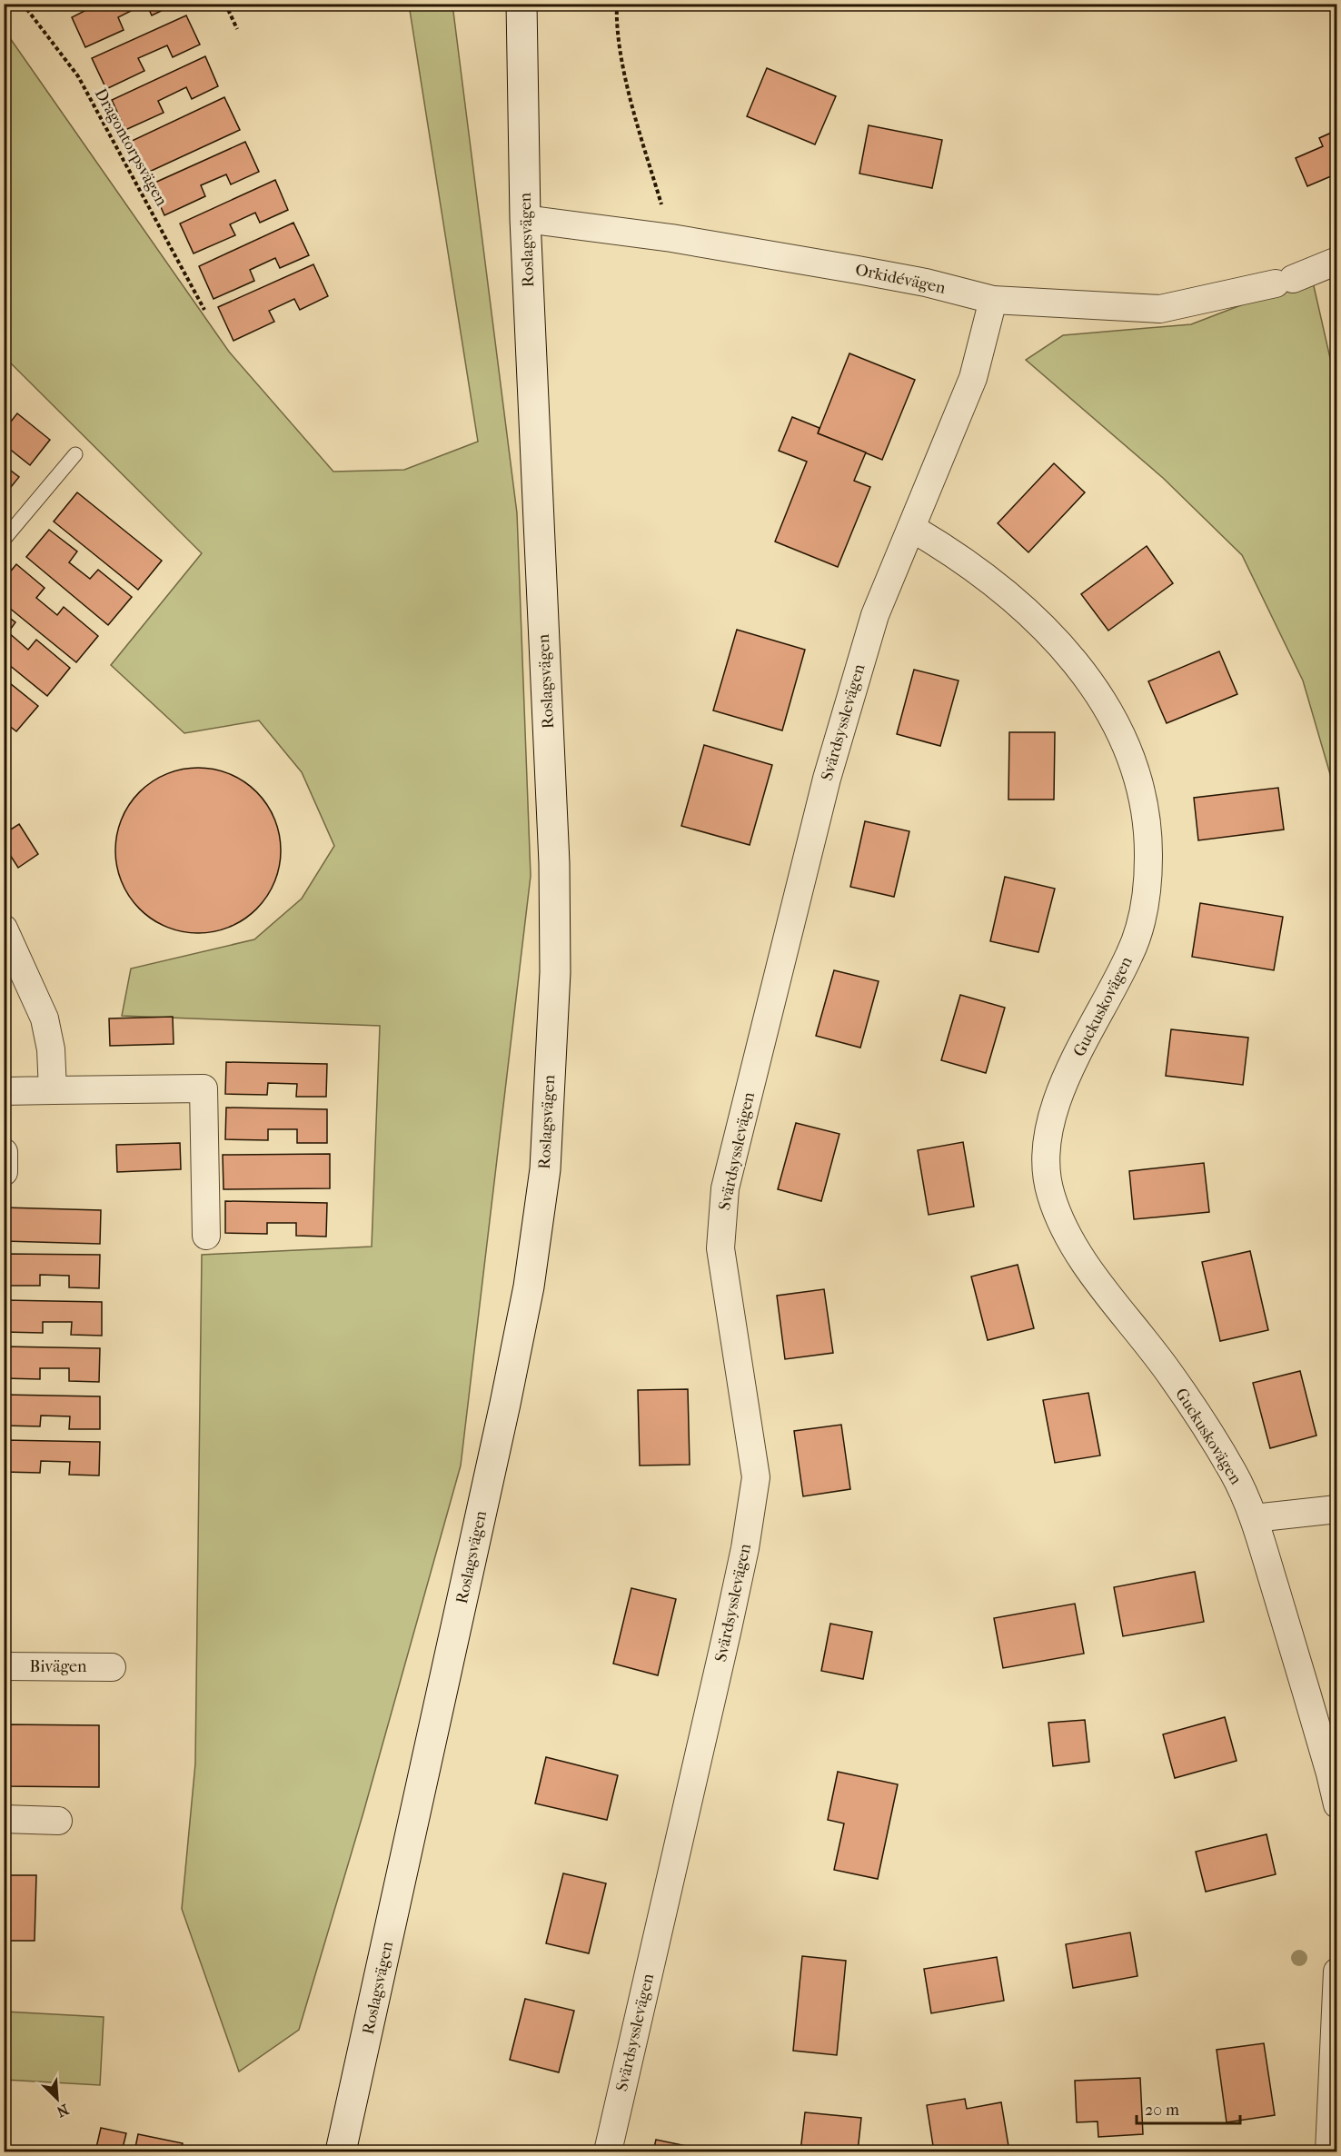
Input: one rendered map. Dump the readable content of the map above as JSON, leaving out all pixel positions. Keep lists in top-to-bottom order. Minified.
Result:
{"streets":{"main road":["Roslagsvägen"],"street":["Orkidévägen","Svärdsysslevägen","Guckuskovägen","Bivägen"],"path":["Dragontorpsvägen"]},"crossings":[["Roslagsvägen","Orkidévägen"],["Orkidévägen","Svärdsysslevägen"],["Svärdsysslevägen","Guckuskovägen"]],"scale_bar":"20 m","north":"bottom right"}
